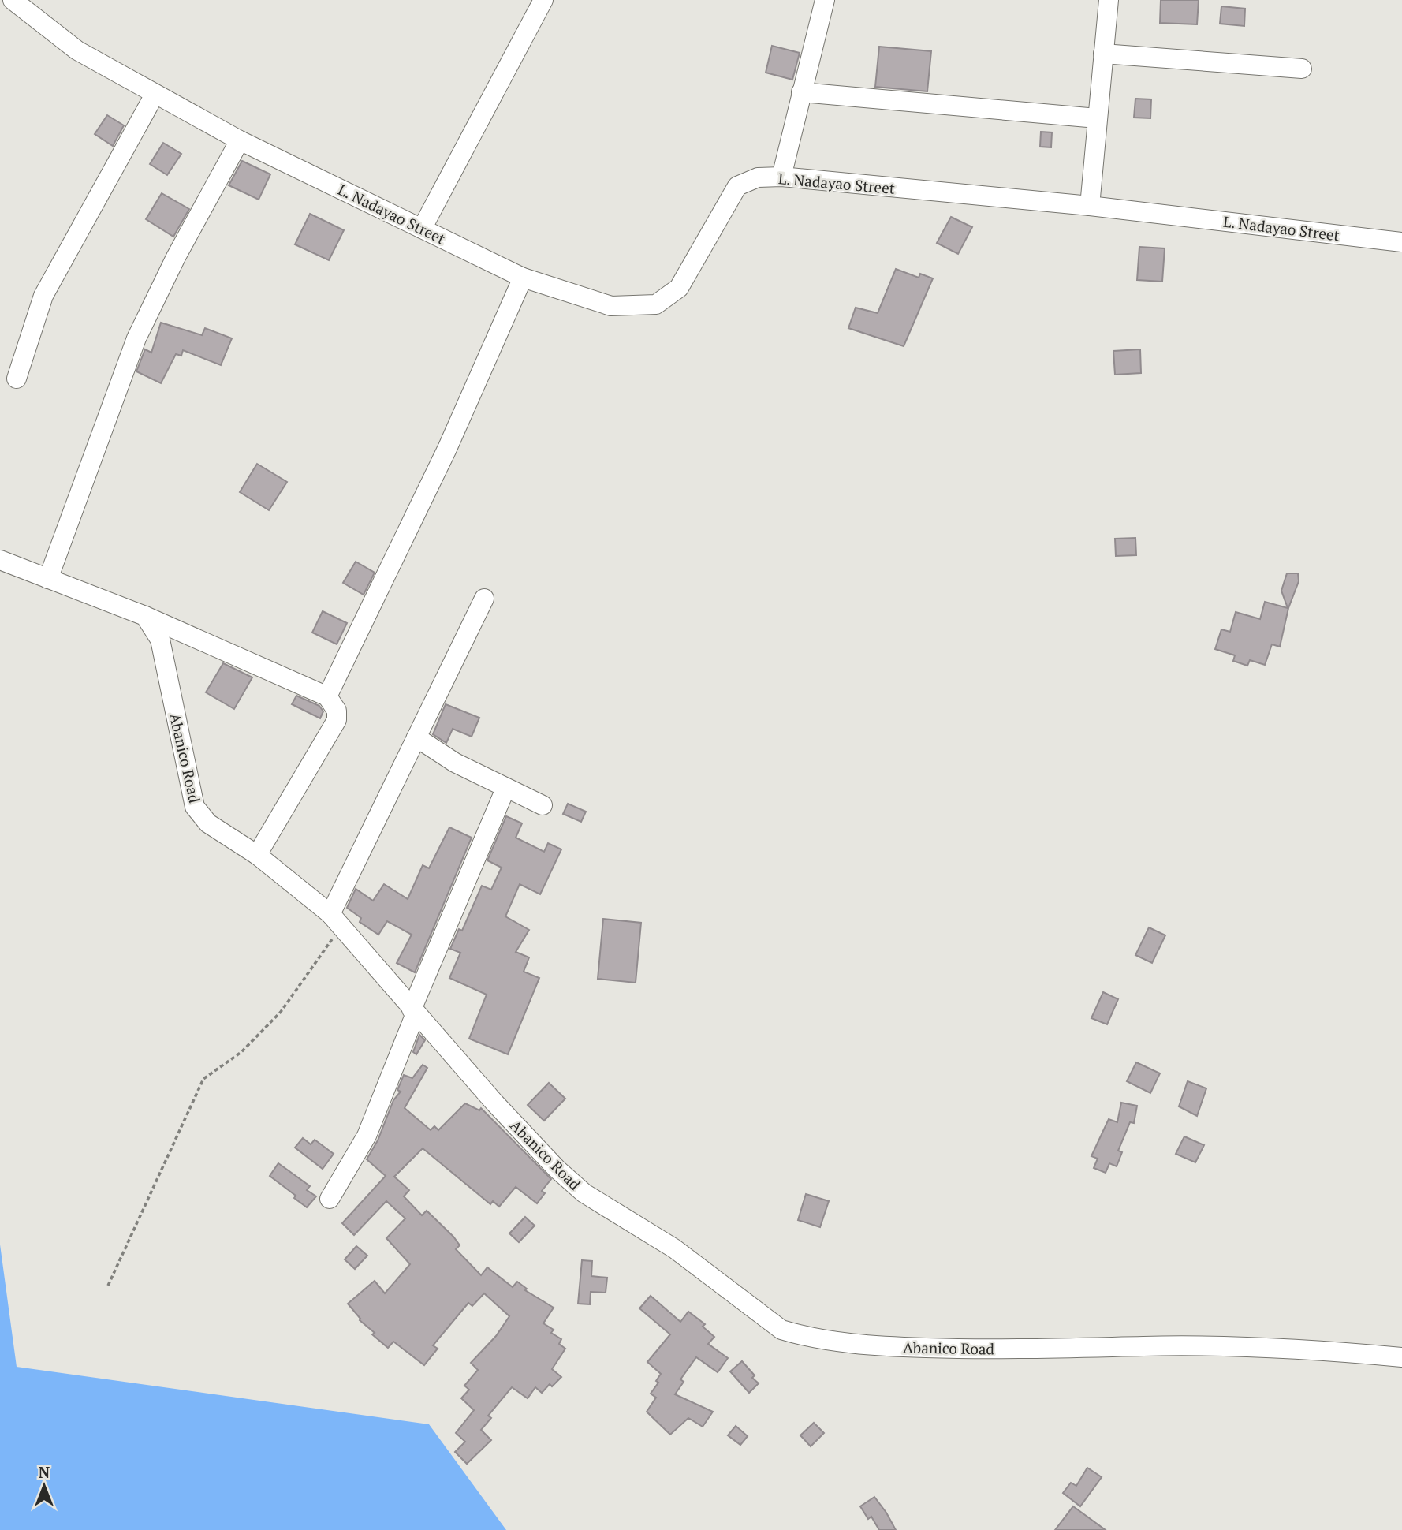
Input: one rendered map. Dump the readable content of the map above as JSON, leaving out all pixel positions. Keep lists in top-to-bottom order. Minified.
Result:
{"streets":{"street":["L. Nadayao Street","Abanico Road"]},"north":"top"}
